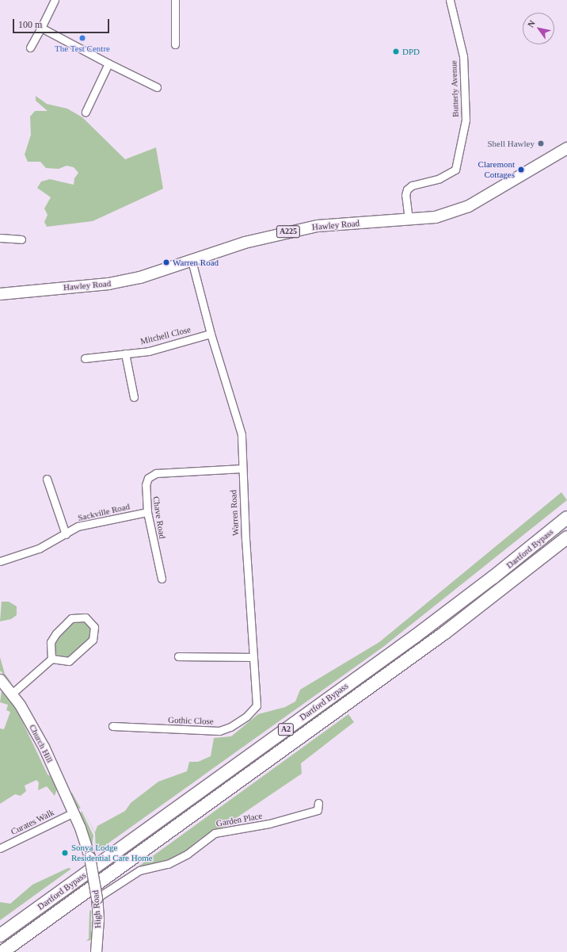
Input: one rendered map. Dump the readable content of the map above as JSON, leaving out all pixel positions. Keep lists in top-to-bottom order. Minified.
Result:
{"streets":{"highway":["Dartford Bypass","A2"],"main road":["Hawley Road","A225","Church Hill","High Road"],"street":["Butterly Avenue","Mitchell Close","Sackville Road","Warren Road","Chave Road","Gothic Close","Garden Place","Curates Walk"]},"crossings":[["Butterly Avenue","Hawley Road"],["Hawley Road","Warren Road"],["Mitchell Close","Warren Road"],["Sackville Road","Chave Road"],["Warren Road","Chave Road"],["Warren Road","Gothic Close"],["Church Hill","Curates Walk"],["Church Hill","High Road"],["Garden Place","High Road"],["Curates Walk","High Road"]],"places":["The Test Centre","DPD","Shell Hawley","Claremont Cottages","Warren Road","Sonya Lodge Residential Care Home"],"scale_bar":"100 m","north":"top left"}
